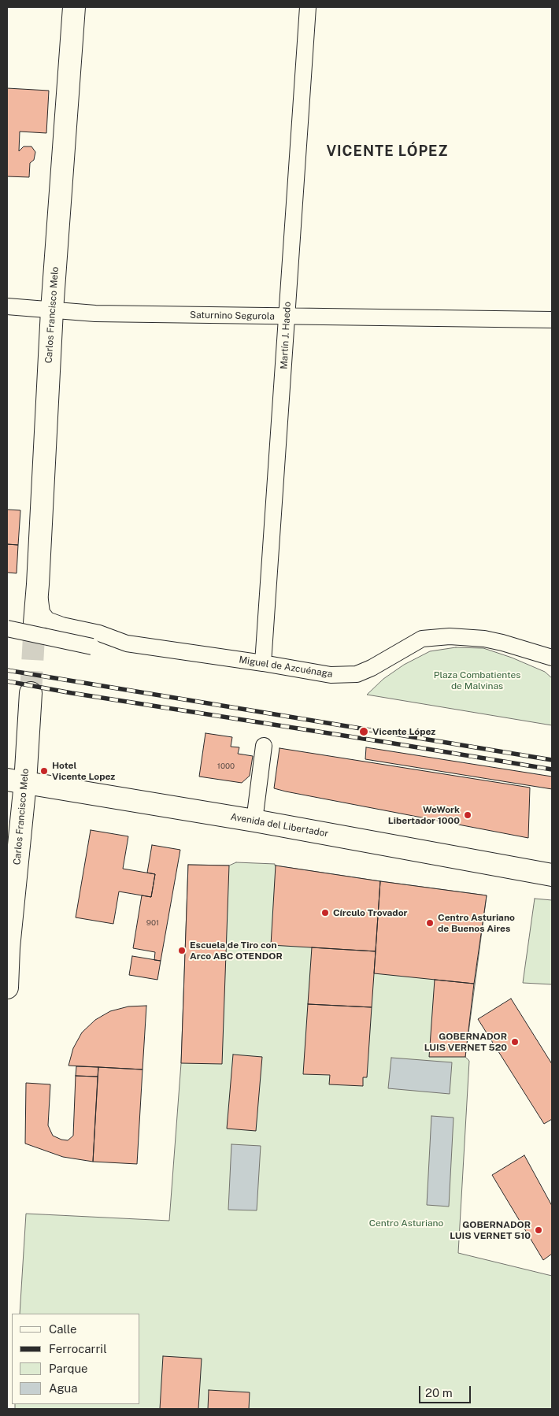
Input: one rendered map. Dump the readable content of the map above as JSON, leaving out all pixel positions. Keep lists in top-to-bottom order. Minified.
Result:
{"streets":{"street":["Carlos Francisco Melo","Saturnino Segurola","Martín J. Haedo","Miguel de Azcuénaga","Avenida del Libertador"]},"crossings":[["Carlos Francisco Melo","Saturnino Segurola"],["Carlos Francisco Melo","Miguel de Azcuénaga"],["Carlos Francisco Melo","Avenida del Libertador"],["Saturnino Segurola","Martín J. Haedo"],["Martín J. Haedo","Miguel de Azcuénaga"]],"districts":["VICENTE LÓPEZ"],"parks":["Plaza Combatientes de Malvinas","Centro Asturiano"],"places":["Vicente López","Hotel Vicente Lopez","WeWork Libertador 1000","Círculo Trovador","Centro Asturiano de Buenos Aires","Escuela de Tiro con Arco ABC OTENDOR","GOBERNADOR LUIS VERNET 520","GOBERNADOR LUIS VERNET 510"],"house_numbers":["1000","901"],"legend":["Calle","Ferrocarril","Parque","Agua"],"scale_bar":"20 m"}
